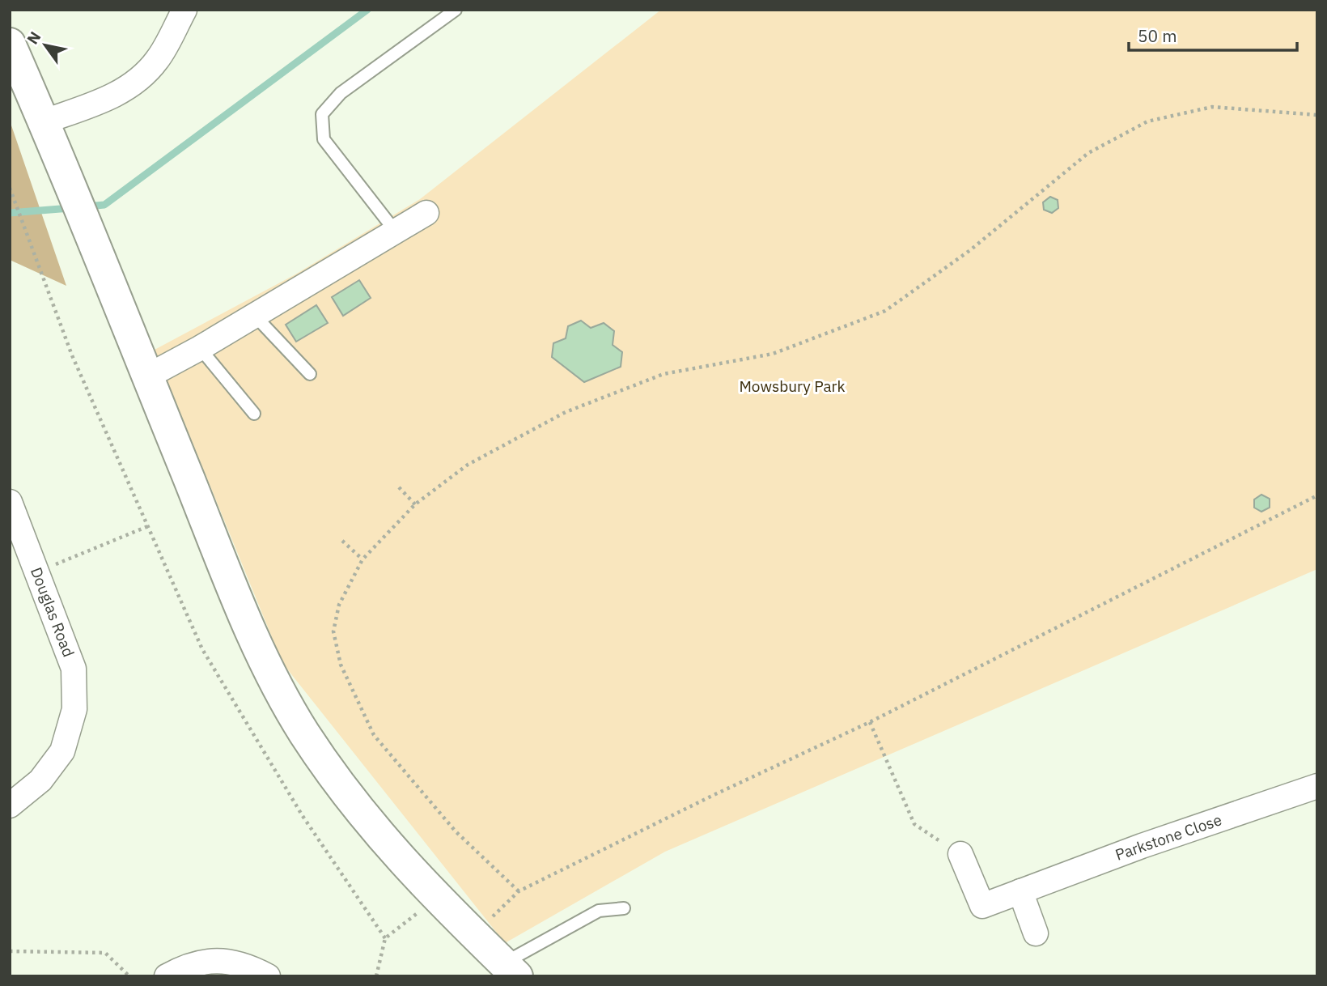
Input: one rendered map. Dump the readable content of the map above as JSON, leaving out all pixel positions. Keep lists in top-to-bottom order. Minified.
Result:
{"streets":{"street":["Douglas Road","Parkstone Close"]},"parks":["Mowsbury Park"],"scale_bar":"50 m","north":"top left"}
